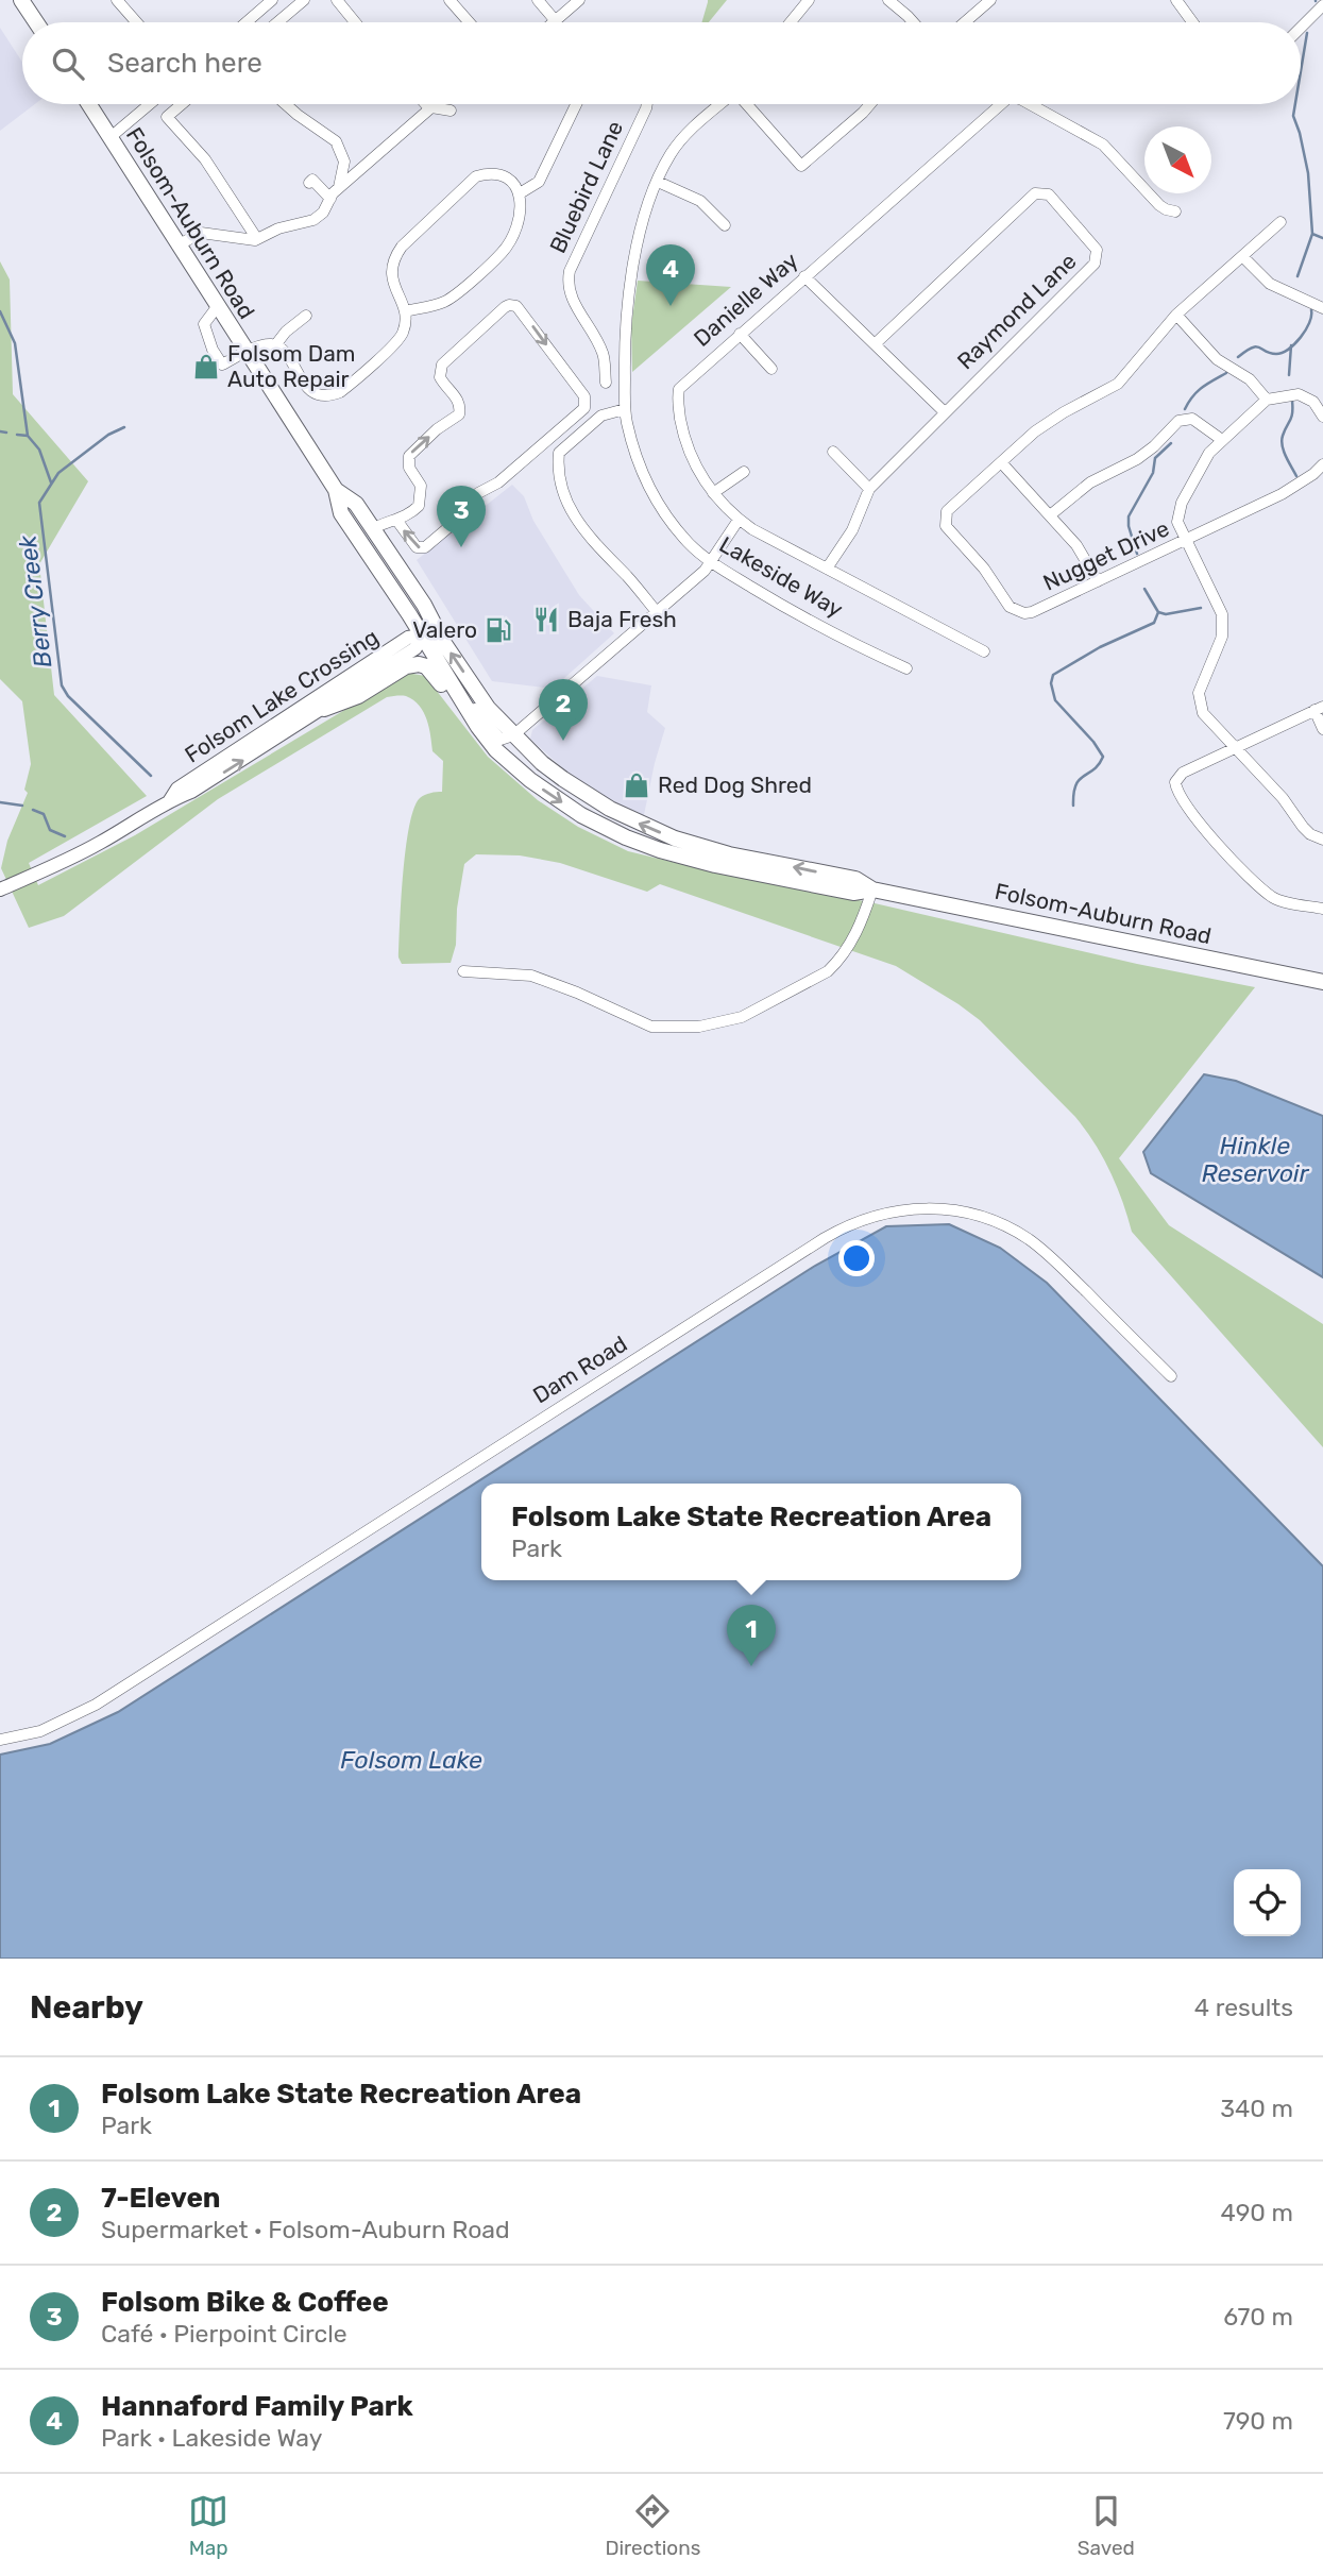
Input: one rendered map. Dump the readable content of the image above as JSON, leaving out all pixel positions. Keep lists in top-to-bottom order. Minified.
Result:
{"streets":{"main road":["Folsom-Auburn Road","Folsom Lake Crossing"],"street":["Bluebird Lane","Danielle Way","Raymond Lane","Nugget Drive","Lakeside Way","Dam Road"]},"crossings":[["Folsom-Auburn Road","Folsom Lake Crossing"],["Danielle Way","Raymond Lane"]],"water":["Berry Creek","Hinkle Reservoir","Folsom Lake"],"places":{"shop":["Folsom Dam Auto Repair","Red Dog Shred"],"restaurant":["Baja Fresh"],"fuel station":["Valero"]},"north":"bottom right","page":{"search":"Search here","pins":["4","3","2","1"],"popup":["Folsom Lake State Recreation Area","Park"],"heading":["Nearby","4 results"],"list":[{"mark":"1","name":"Folsom Lake State Recreation Area","note":"Park","value":"340 m"},{"mark":"2","name":"7-Eleven","note":"Supermarket · Folsom-Auburn Road","value":"490 m"},{"mark":"3","name":"Folsom Bike & Coffee","note":"Café · Pierpoint Circle","value":"670 m"},{"mark":"4","name":"Hannaford Family Park","note":"Park · Lakeside Way","value":"790 m"}],"nav":["Map","Directions","Saved"]}}
